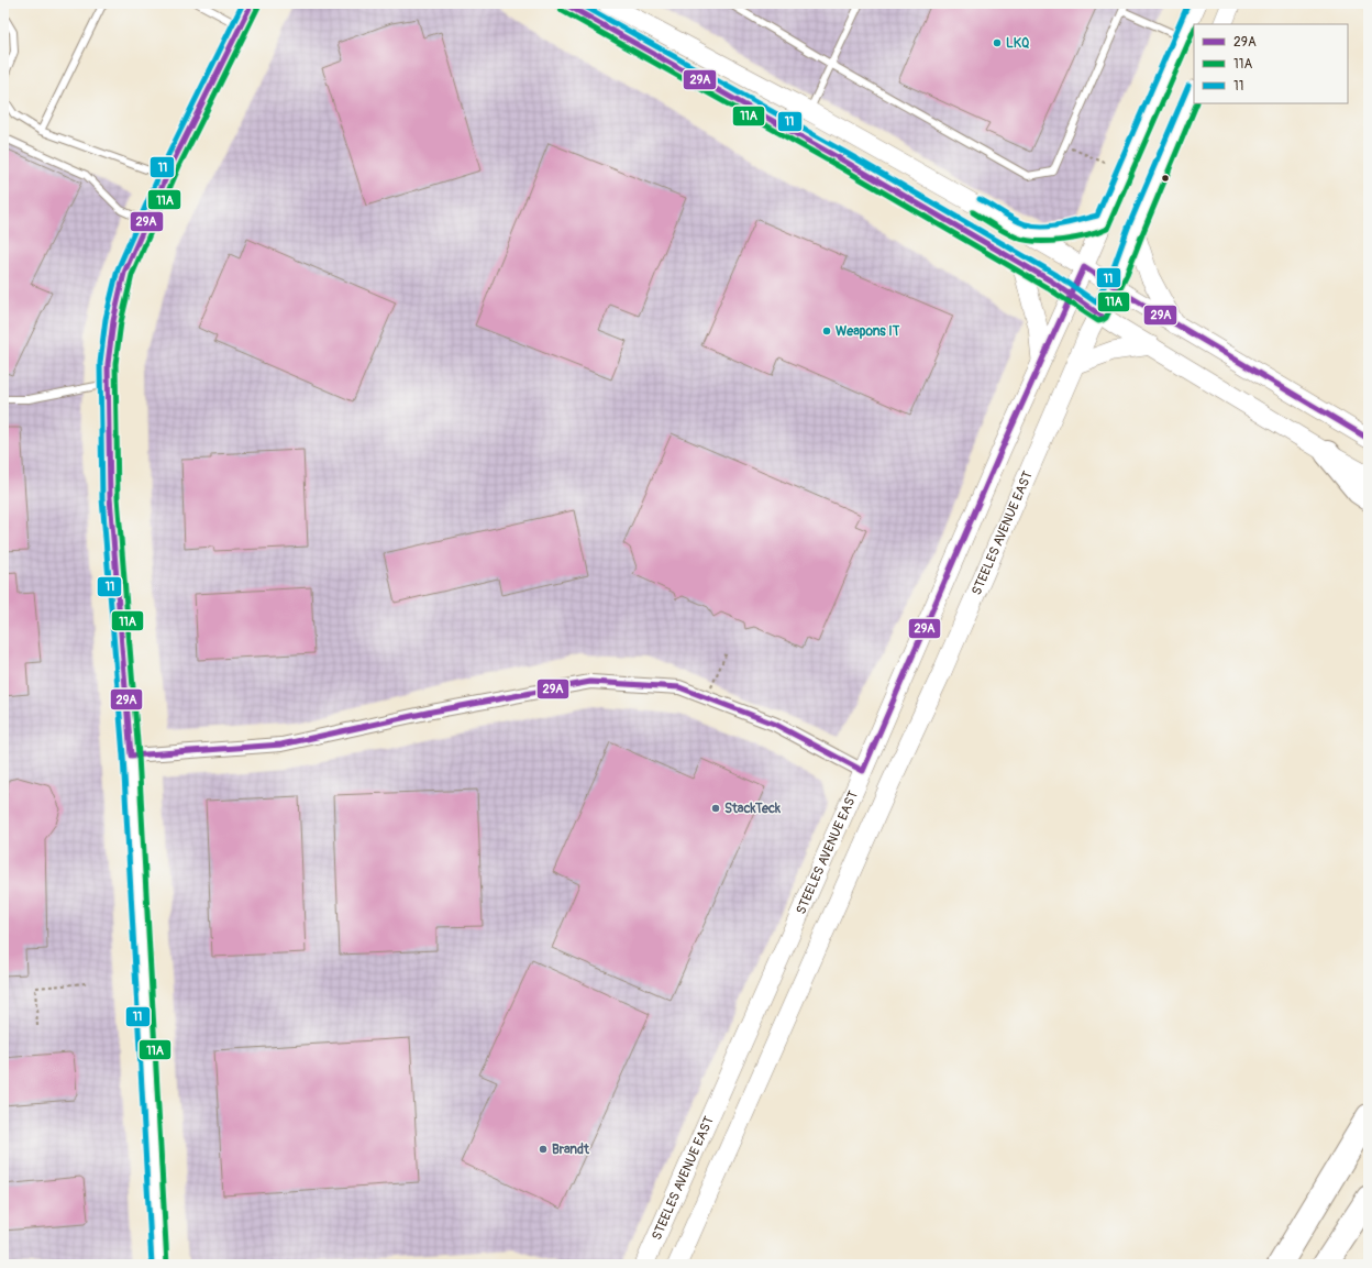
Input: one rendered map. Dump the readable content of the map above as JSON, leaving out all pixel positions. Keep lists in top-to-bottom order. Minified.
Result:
{"streets":{"main road":["STEELES AVENUE EAST"]},"places":["LKQ","Weapons IT","StackTeck","Brandt"],"lines":["transit line 29A","transit line 11","transit line 11A"],"legend":["29A","11A","11"]}
